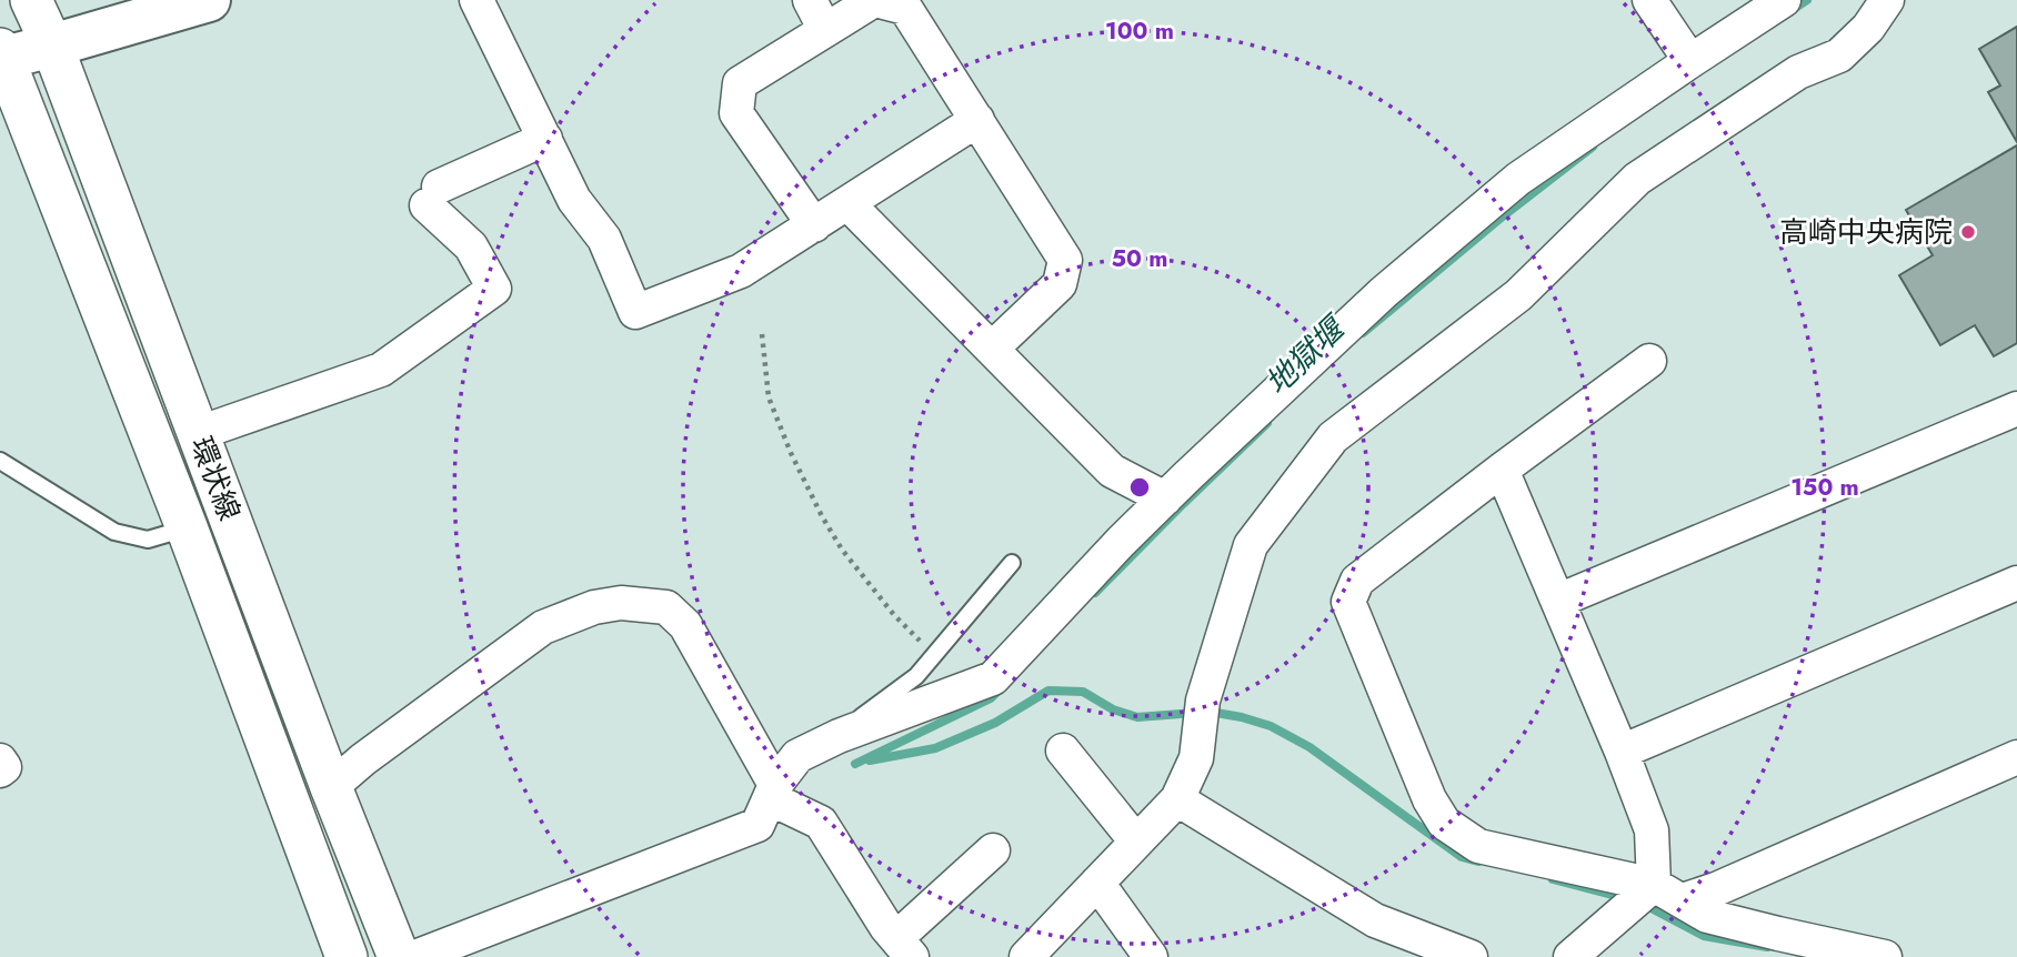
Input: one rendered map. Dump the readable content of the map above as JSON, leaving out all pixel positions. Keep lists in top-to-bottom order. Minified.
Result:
{"streets":{"street":["環状線"]},"water":["地獄堰"],"places":["高崎中央病院"],"rings":["100 m","50 m","150 m"]}
